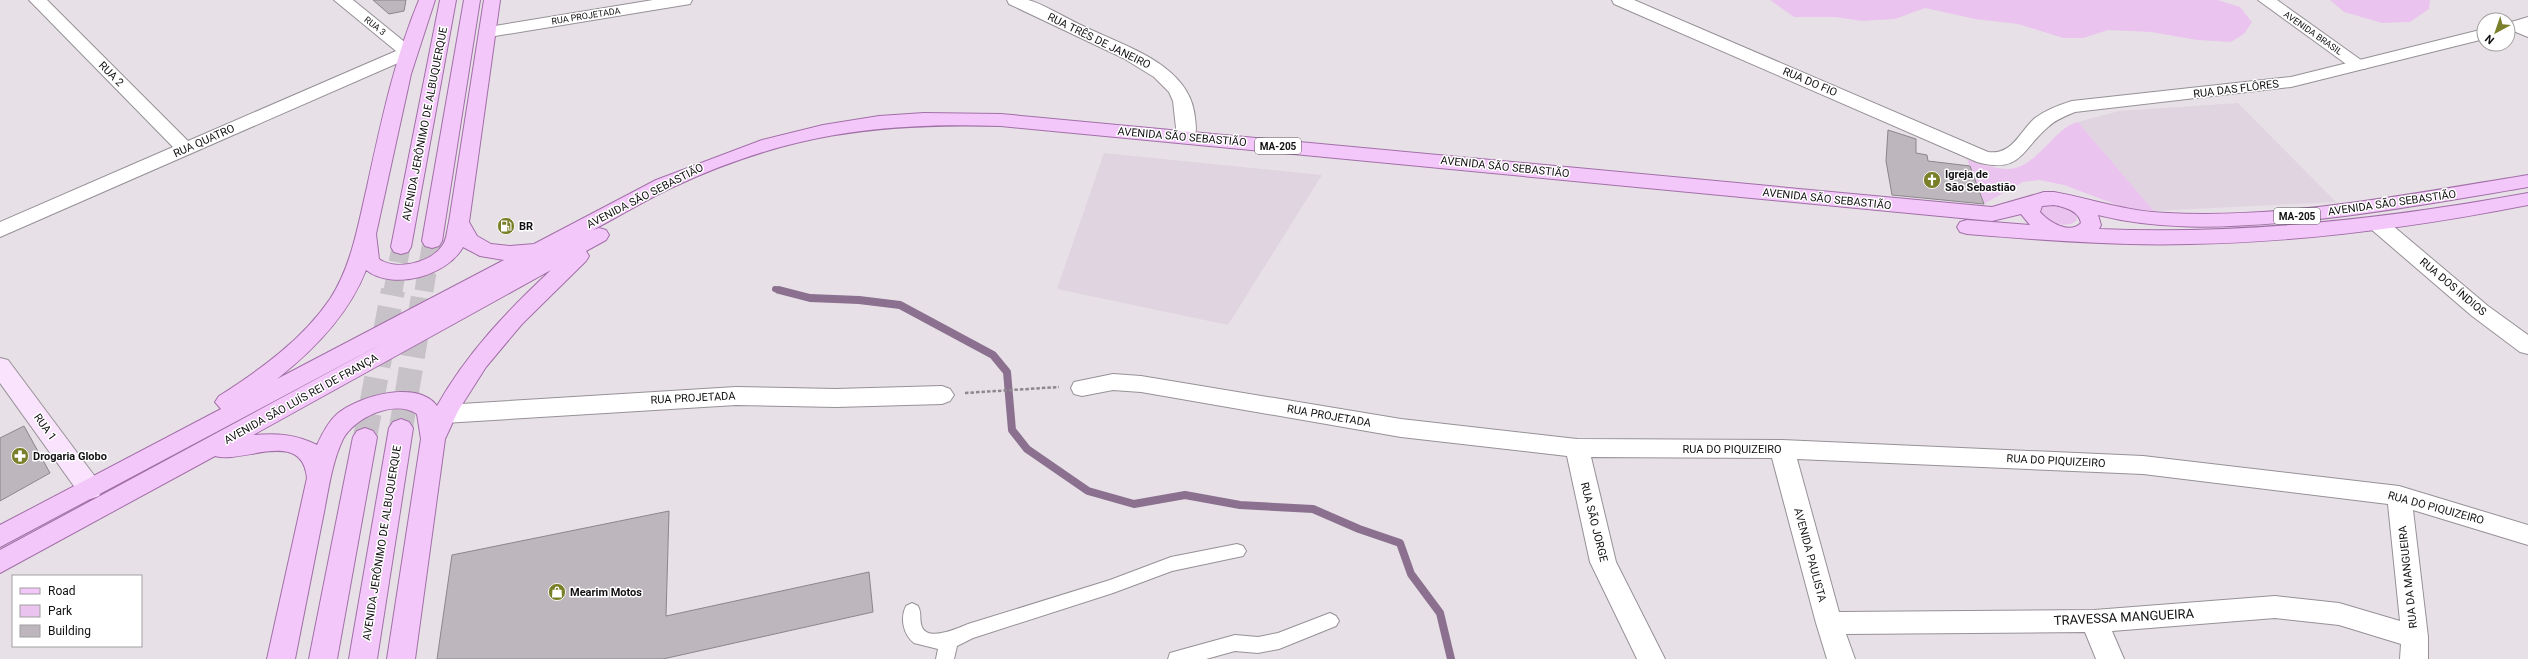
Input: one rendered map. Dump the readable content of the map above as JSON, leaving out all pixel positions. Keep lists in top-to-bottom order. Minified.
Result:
{"streets":{"main road":["AVENIDA JERÔNIMO DE ALBUQUERQUE","AVENIDA SÃO SEBASTIÃO","MA-205","AVENIDA SÃO LUÍS REI DE FRANÇA","RUA 1"],"street":["RUA PROJETADA","RUA 3","AVENIDA BRASIL","RUA TRÊS DE JANEIRO","RUA 2","RUA DO FIO","RUA DAS FLÔRES","RUA QUATRO","RUA DOS ÍNDIOS","RUA DO PIQUIZEIRO","RUA SÃO JORGE","AVENIDA PAULISTA","RUA DA MANGUEIRA","TRAVESSA MANGUEIRA"]},"crossings":[["RUA PROJETADA","RUA DO PIQUIZEIRO"],["RUA PROJETADA","RUA SÃO JORGE"],["RUA 3","RUA QUATRO"],["AVENIDA BRASIL","RUA DAS FLÔRES"],["RUA TRÊS DE JANEIRO","AVENIDA SÃO SEBASTIÃO"],["RUA 2","RUA QUATRO"],["RUA DO FIO","RUA DAS FLÔRES"],["AVENIDA SÃO SEBASTIÃO","RUA DOS ÍNDIOS"],["AVENIDA SÃO SEBASTIÃO","AVENIDA SÃO LUÍS REI DE FRANÇA"],["AVENIDA SÃO LUÍS REI DE FRANÇA","RUA 1"],["RUA DO PIQUIZEIRO","RUA SÃO JORGE"],["RUA DO PIQUIZEIRO","AVENIDA PAULISTA"],["RUA DO PIQUIZEIRO","RUA DA MANGUEIRA"],["AVENIDA PAULISTA","TRAVESSA MANGUEIRA"],["RUA DA MANGUEIRA","TRAVESSA MANGUEIRA"]],"places":{"church":["Igreja de São Sebastião"],"fuel station":["BR"],"pharmacy":["Drogaria Globo"],"shop":["Mearim Motos"]},"legend":["Road","Park","Building"],"north":"bottom left"}
